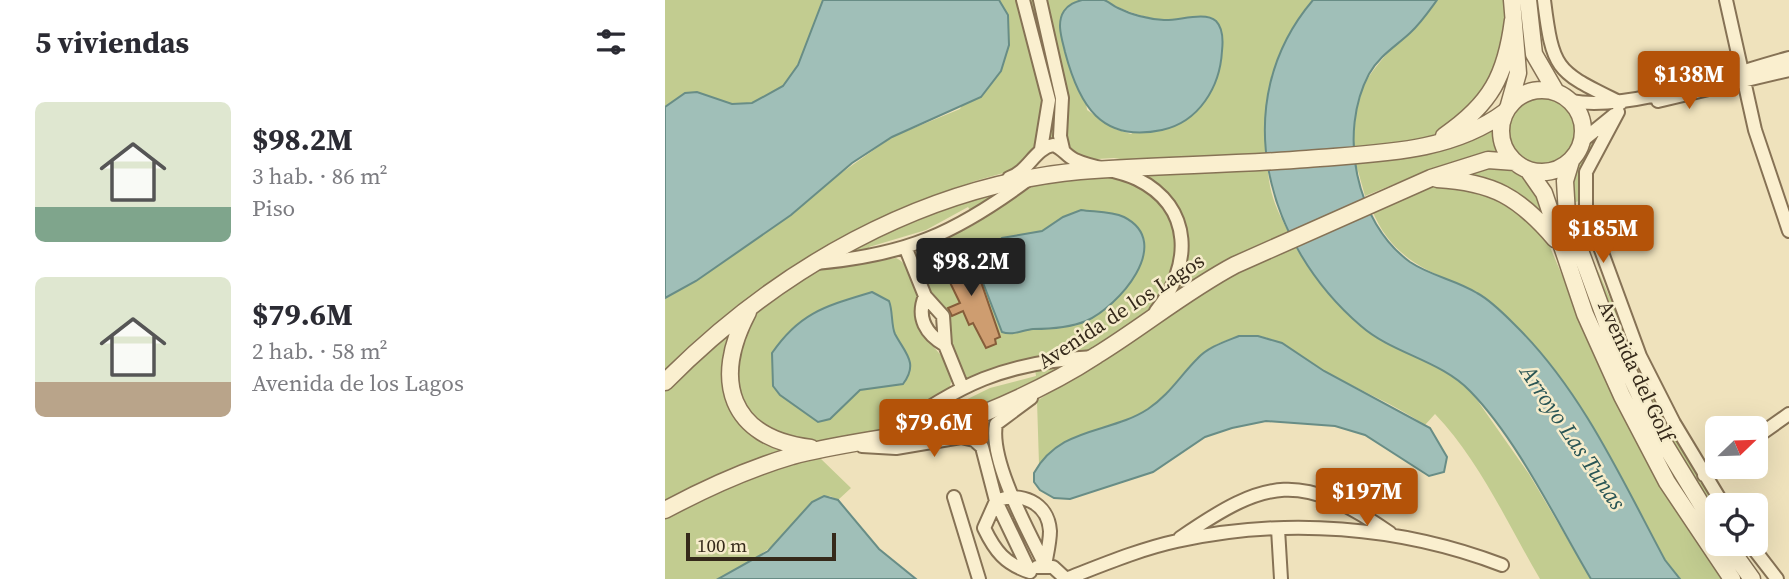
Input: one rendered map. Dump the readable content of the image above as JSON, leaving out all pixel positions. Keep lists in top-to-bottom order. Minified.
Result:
{"streets":{"street":["Avenida de los Lagos","Avenida del Golf"]},"crossings":[["Avenida de los Lagos","Avenida del Golf"]],"water":["Arroyo Las Tunas"],"scale_bar":"100 m","north":"top right","page":{"heading":"5 viviendas","price":["$138M","$185M","$98.2M","$79.6M","$197M"],"list":[{"name":"$98.2M","note":"3 hab. · 86 m² · Piso"},{"name":"$79.6M","note":"2 hab. · 58 m² · Avenida de los Lagos"}],"scale":"100 m"}}
